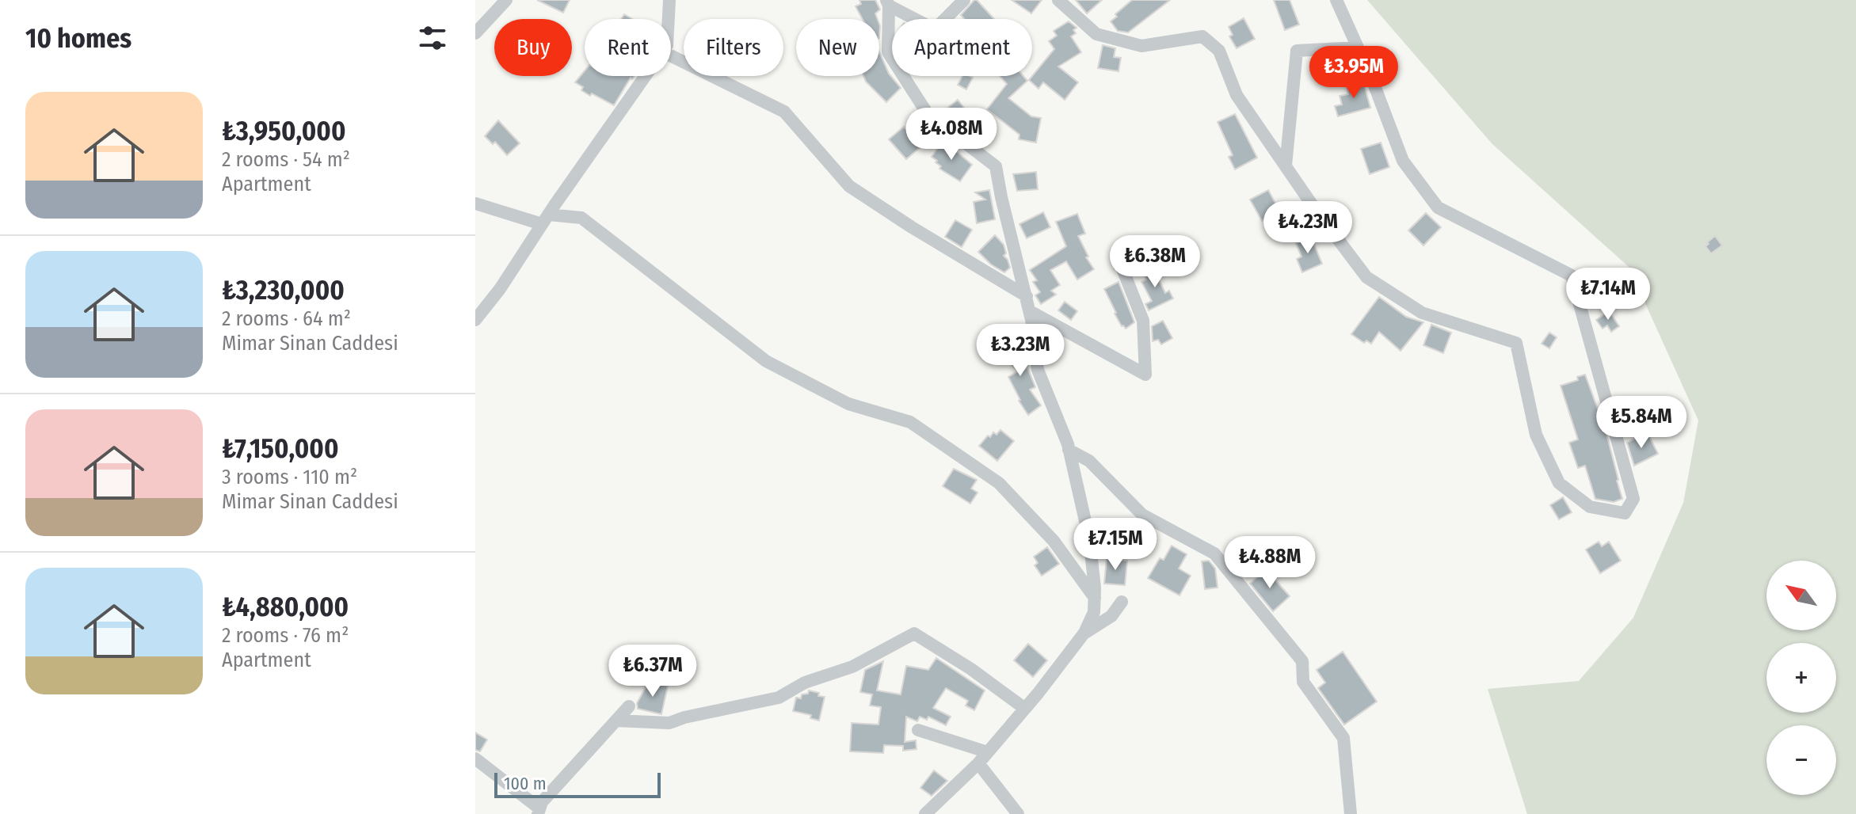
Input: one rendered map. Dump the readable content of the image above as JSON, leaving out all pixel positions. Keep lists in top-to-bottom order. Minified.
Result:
{"scale_bar":"100 m","north":"top left","page":{"heading":"10 homes","chip":["Buy","Rent","Filters","New","Apartment"],"price":["₺3.95M","₺4.08M","₺4.23M","₺6.38M","₺7.14M","₺3.23M","₺5.84M","₺7.15M","₺4.88M","₺6.37M"],"list":[{"name":"₺3,950,000","note":"2 rooms · 54 m² · Apartment"},{"name":"₺3,230,000","note":"2 rooms · 64 m² · Mimar Sinan Caddesi"},{"name":"₺7,150,000","note":"3 rooms · 110 m² · Mimar Sinan Caddesi"},{"name":"₺4,880,000","note":"2 rooms · 76 m² · Apartment"}],"map_buttons":["+","−"],"scale":"100 m"}}
